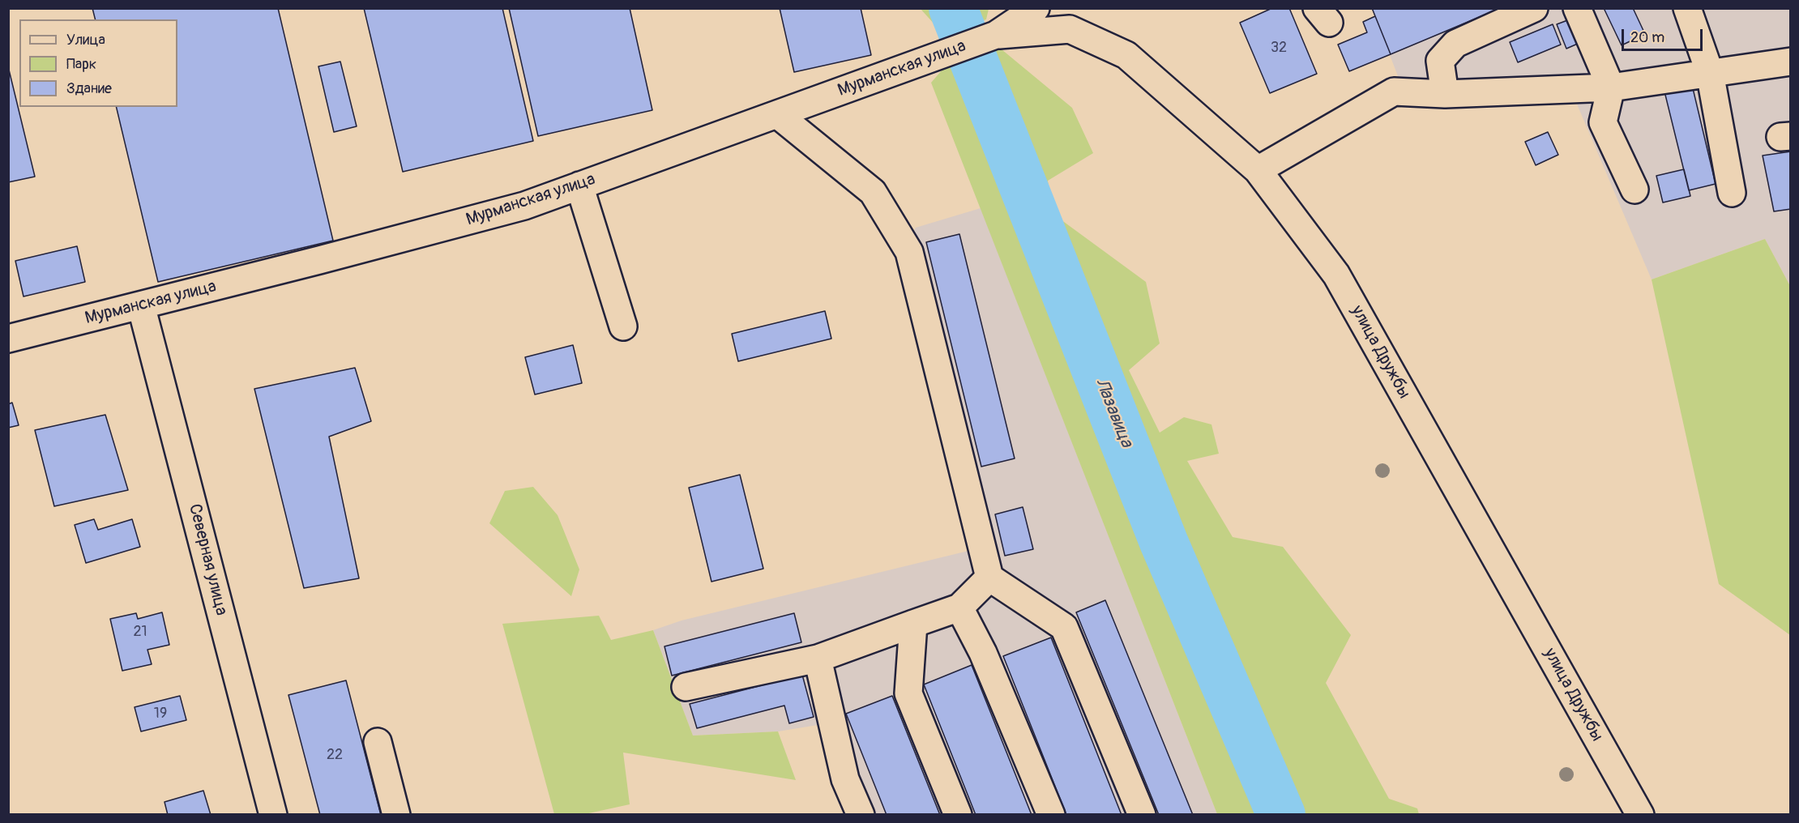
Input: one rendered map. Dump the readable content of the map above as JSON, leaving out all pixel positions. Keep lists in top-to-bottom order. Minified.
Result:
{"streets":{"street":["Мурманская улица","улица Дружбы","Северная улица"]},"crossings":[["Мурманская улица","улица Дружбы"],["Мурманская улица","Северная улица"]],"water":["Лазавица"],"house_numbers":["32","21","19","22"],"legend":["Улица","Парк","Здание"],"scale_bar":"20 m"}
